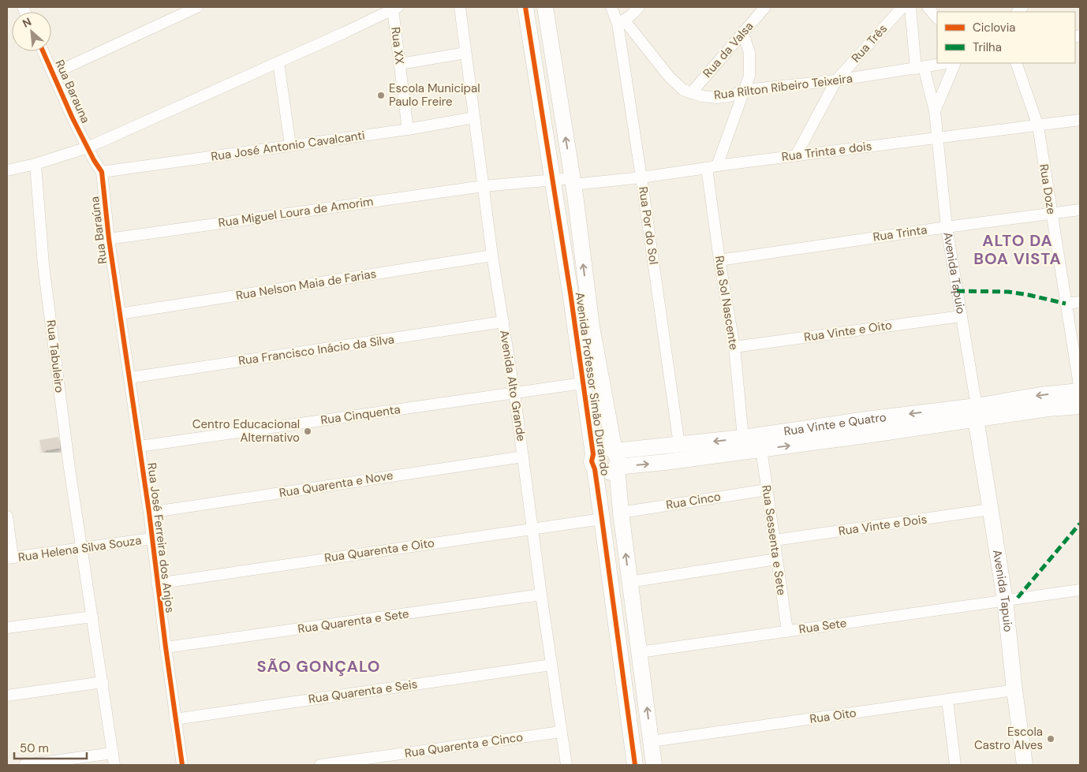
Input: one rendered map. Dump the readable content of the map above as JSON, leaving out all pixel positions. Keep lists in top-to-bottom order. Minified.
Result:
{"streets":{"street":["Rua Três","Rua XX","Rua da Valsa","Rua Rilton Ribeiro Teixeira","Rua Barauna","Rua José Antonio Cavalcanti","Rua Trinta e dois","Rua Doze","Rua Miguel Loura de Amorim","Rua Por do Sol","Rua Baraúna","Rua Trinta","Avenida Tapuio","Rua Nelson Maia de Farias","Rua Sol Nascente","Rua Vinte e Oito","Rua Francisco Inácio da Silva","Rua Tabuleiro","Avenida Professor Simão Durando","Avenida Alto Grande","Rua Cinquenta","Rua Vinte e Quatro","Rua Quarenta e Nove","Rua Cinco","Rua Vinte e Dois","Rua José Ferreira dos Anjos","Rua Sessenta e Sete","Rua Helena Silva Souza","Rua Quarenta e Oito","Rua Quarenta e Sete","Rua Sete","Rua Quarenta e Seis","Rua Oito","Rua Quarenta e Cinco"]},"crossings":[["Rua Três","Rua Rilton Ribeiro Teixeira"],["Rua Três","Rua Trinta e dois"],["Rua XX","Rua José Antonio Cavalcanti"],["Rua da Valsa","Rua Rilton Ribeiro Teixeira"],["Rua Rilton Ribeiro Teixeira","Rua Por do Sol"],["Rua Rilton Ribeiro Teixeira","Avenida Tapuio"],["Rua Barauna","Rua Baraúna"],["Rua José Antonio Cavalcanti","Rua Baraúna"],["Rua José Antonio Cavalcanti","Avenida Alto Grande"],["Rua Trinta e dois","Rua Doze"],["Rua Trinta e dois","Rua Miguel Loura de Amorim"],["Rua Trinta e dois","Rua Por do Sol"],["Rua Trinta e dois","Avenida Tapuio"],["Rua Trinta e dois","Rua Sol Nascente"],["Rua Trinta e dois","Avenida Professor Simão Durando"],["Rua Doze","Rua Trinta"],["Rua Doze","Rua Vinte e Quatro"],["Rua Miguel Loura de Amorim","Rua Baraúna"],["Rua Miguel Loura de Amorim","Avenida Professor Simão Durando"],["Rua Miguel Loura de Amorim","Avenida Alto Grande"],["Rua Por do Sol","Rua Vinte e Quatro"],["Rua Baraúna","Rua Nelson Maia de Farias"],["Rua Baraúna","Rua José Ferreira dos Anjos"],["Rua Trinta","Avenida Tapuio"],["Rua Trinta","Rua Sol Nascente"],["Avenida Tapuio","Rua Vinte e Oito"],["Avenida Tapuio","Rua Vinte e Quatro"],["Avenida Tapuio","Rua Vinte e Dois"],["Avenida Tapuio","Rua Sete"],["Avenida Tapuio","Rua Oito"],["Rua Nelson Maia de Farias","Avenida Alto Grande"],["Rua Nelson Maia de Farias","Rua José Ferreira dos Anjos"],["Rua Sol Nascente","Rua Vinte e Oito"],["Rua Sol Nascente","Rua Vinte e Quatro"],["Rua Francisco Inácio da Silva","Avenida Alto Grande"],["Rua Francisco Inácio da Silva","Rua José Ferreira dos Anjos"],["Rua Tabuleiro","Rua Helena Silva Souza"],["Avenida Professor Simão Durando","Rua Cinquenta"],["Avenida Professor Simão Durando","Rua Vinte e Quatro"],["Avenida Professor Simão Durando","Rua Cinco"],["Avenida Professor Simão Durando","Rua Quarenta e Oito"],["Avenida Professor Simão Durando","Rua Sete"],["Avenida Professor Simão Durando","Rua Oito"],["Avenida Alto Grande","Rua Cinquenta"],["Avenida Alto Grande","Rua Quarenta e Nove"],["Avenida Alto Grande","Rua Quarenta e Oito"],["Avenida Alto Grande","Rua Quarenta e Sete"],["Avenida Alto Grande","Rua Quarenta e Seis"],["Avenida Alto Grande","Rua Quarenta e Cinco"],["Rua Cinquenta","Rua José Ferreira dos Anjos"],["Rua Vinte e Quatro","Rua Sessenta e Sete"],["Rua Quarenta e Nove","Rua José Ferreira dos Anjos"],["Rua Cinco","Rua Sessenta e Sete"],["Rua Vinte e Dois","Rua Sessenta e Sete"],["Rua José Ferreira dos Anjos","Rua Helena Silva Souza"],["Rua José Ferreira dos Anjos","Rua Quarenta e Oito"],["Rua José Ferreira dos Anjos","Rua Quarenta e Sete"],["Rua José Ferreira dos Anjos","Rua Quarenta e Seis"],["Rua Sessenta e Sete","Rua Sete"]],"districts":["ALTO DA BOA VISTA","SÃO GONÇALO"],"places":["Escola Municipal Paulo Freire","Centro Educacional Alternativo","Escola Castro Alves"],"legend":["Ciclovia","Trilha"],"scale_bar":"50 m","north":"top left"}
